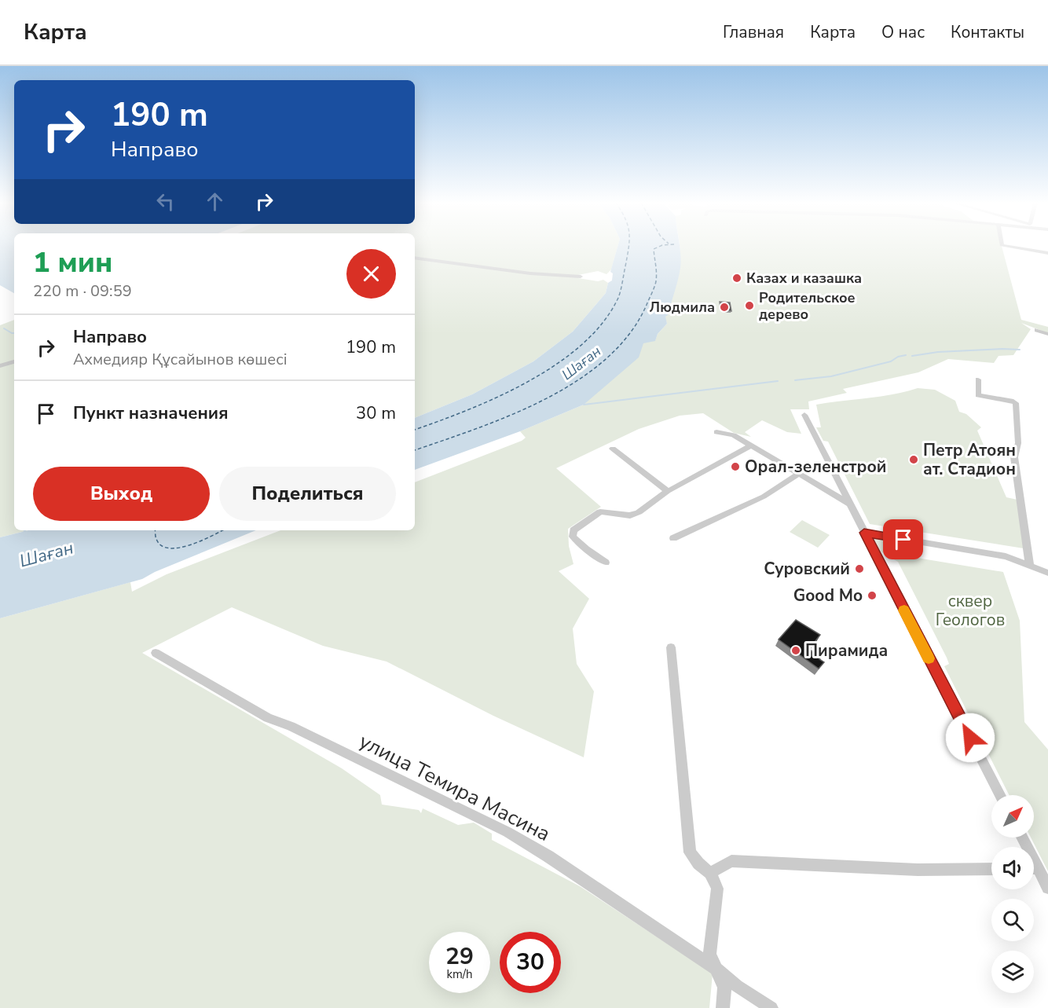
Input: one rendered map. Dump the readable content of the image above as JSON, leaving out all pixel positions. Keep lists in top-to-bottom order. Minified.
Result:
{"streets":{"street":["улица Темира Масина"]},"water":["Шаған"],"parks":["сквер Геологов"],"places":["Казах и казашка","Родительское дерево","Людмила","Петр Атоян ат. Стадион","Орал-зеленстрой","Суровский","Good Mo","Пирамида"],"north":"top right","page":{"header":"Карта","nav":["Главная","Карта","О нас","Контакты"],"turn":["190 m","Направо"],"heading":["1 мин","220 m · 09:59"],"list":[{"name":"Направо","note":"Ахмедияр Құсайынов көшесі","value":"190 m"},{"name":"Пункт назначения","value":"30 m"}],"buttons":["Выход","Поделиться"],"speed":"29 km/h","limit":"30"}}
